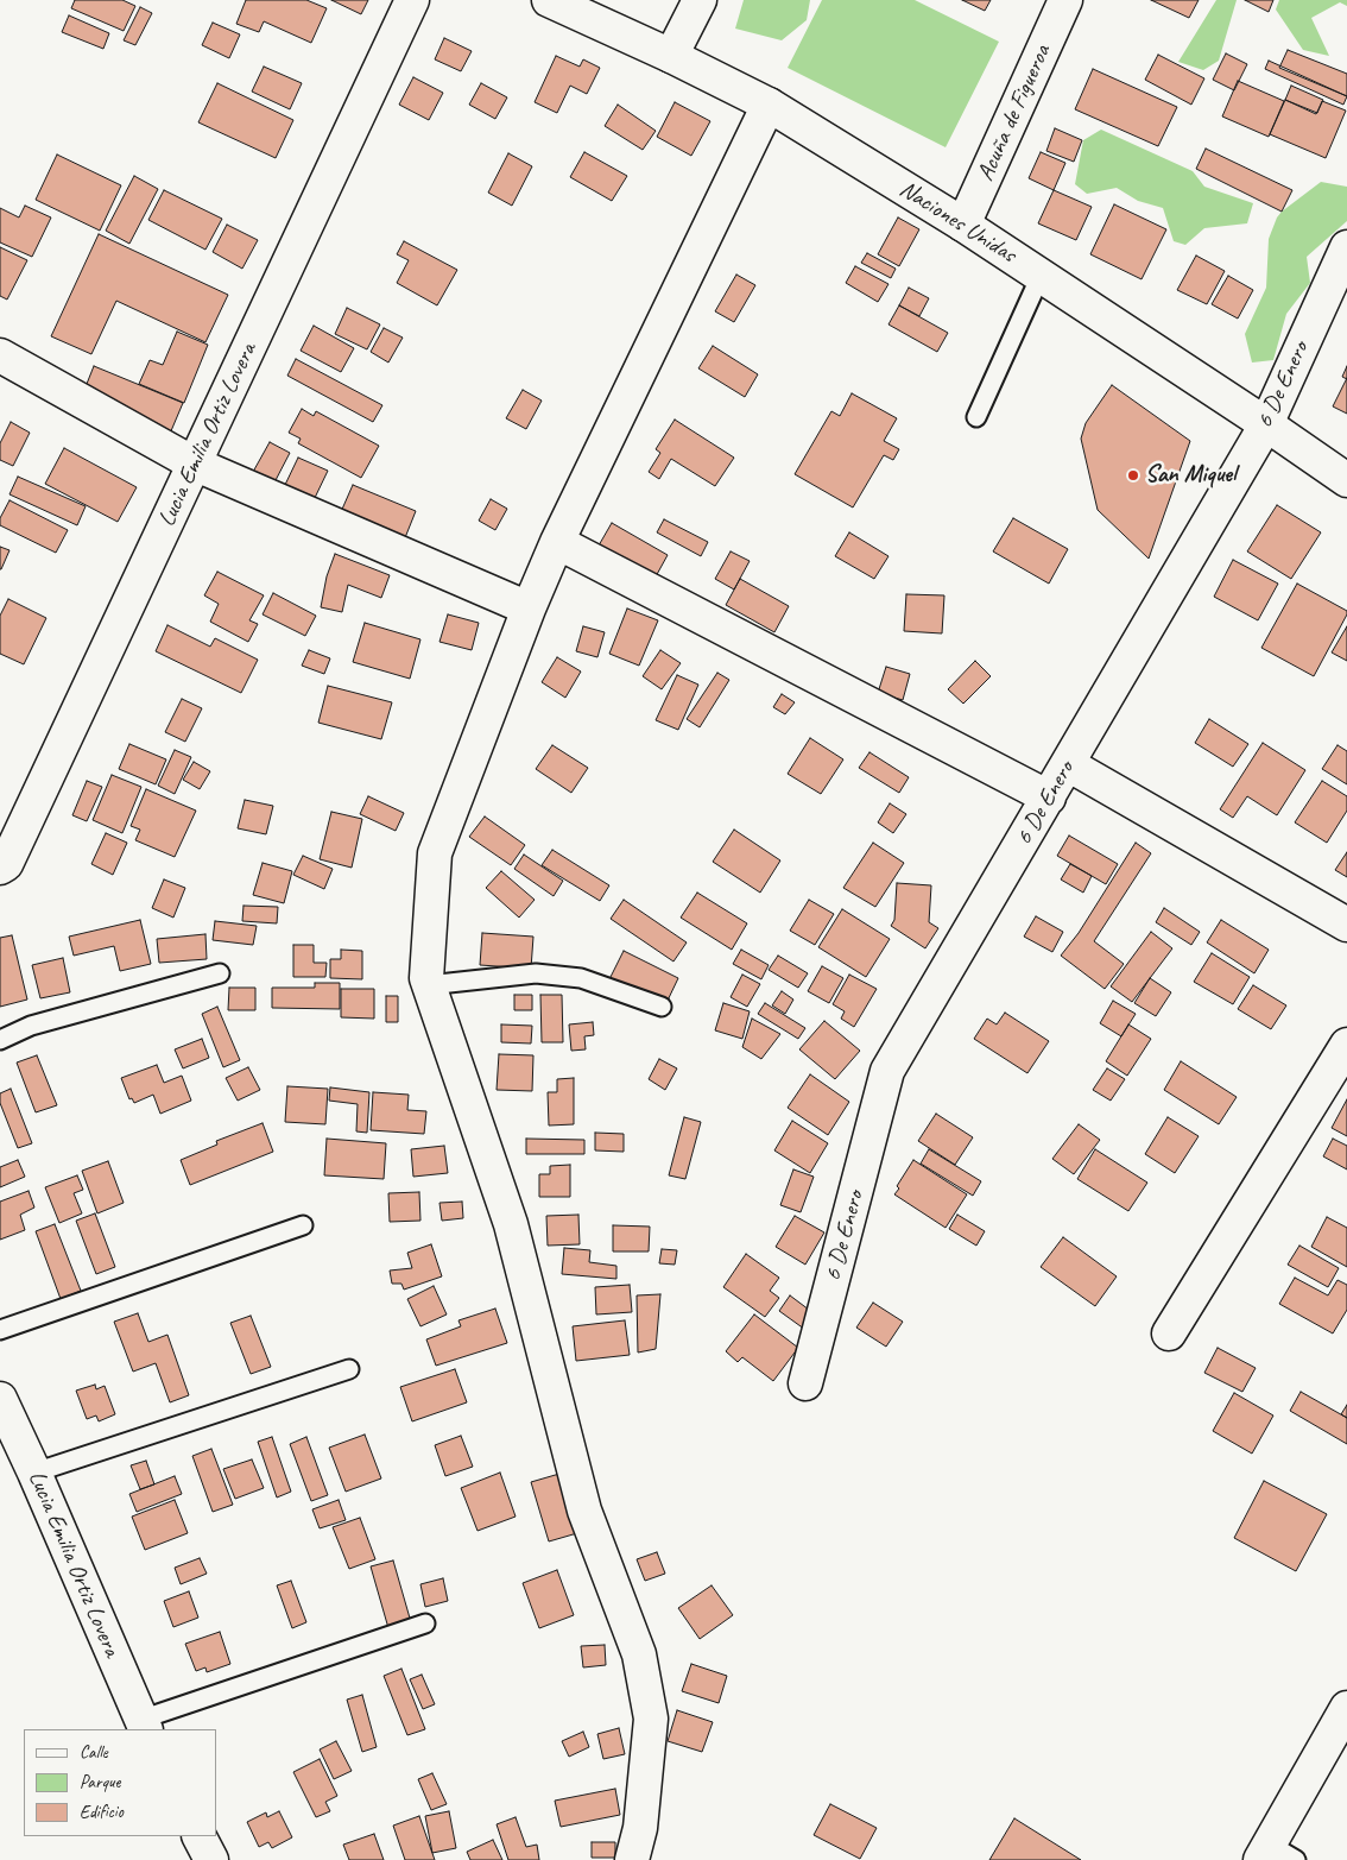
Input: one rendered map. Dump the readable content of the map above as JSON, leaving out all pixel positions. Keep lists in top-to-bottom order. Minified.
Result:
{"streets":{"street":["Acuña de Figueroa","Naciones Unidas","6 De Enero","Lucia Emilia Ortiz Lovera"]},"crossings":[["Acuña de Figueroa","Naciones Unidas"],["Naciones Unidas","6 De Enero"]],"places":["San Miquel"],"legend":["Calle","Parque","Edificio"]}
